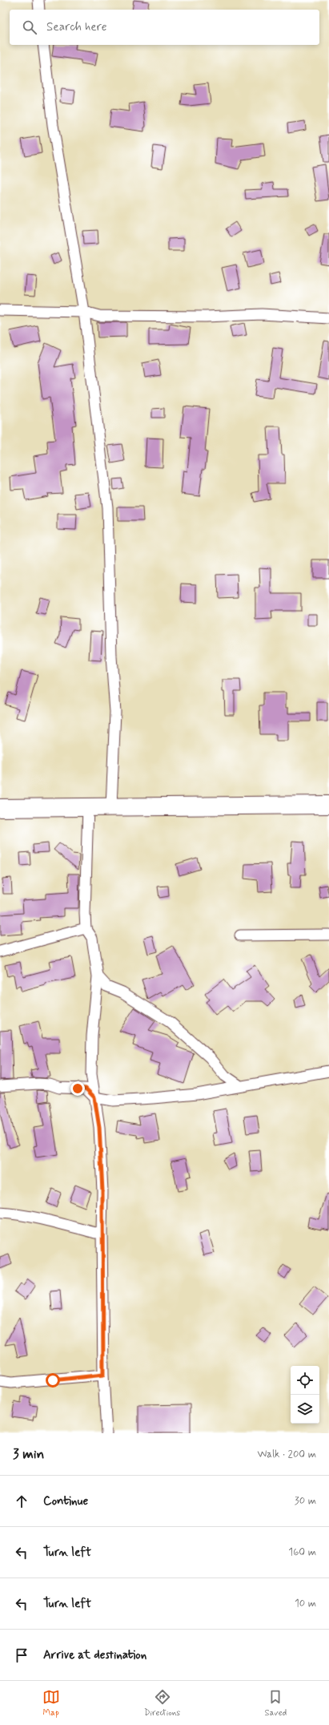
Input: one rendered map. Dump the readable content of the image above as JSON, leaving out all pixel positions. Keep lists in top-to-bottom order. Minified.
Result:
{"page":{"search":"Search here","heading":["3 min","Walk · 200 m"],"list":[["Continue","30 m"],["Turn left","160 m"],["Turn left","10 m"],"Arrive at destination"],"nav":["Map","Directions","Saved"]}}
